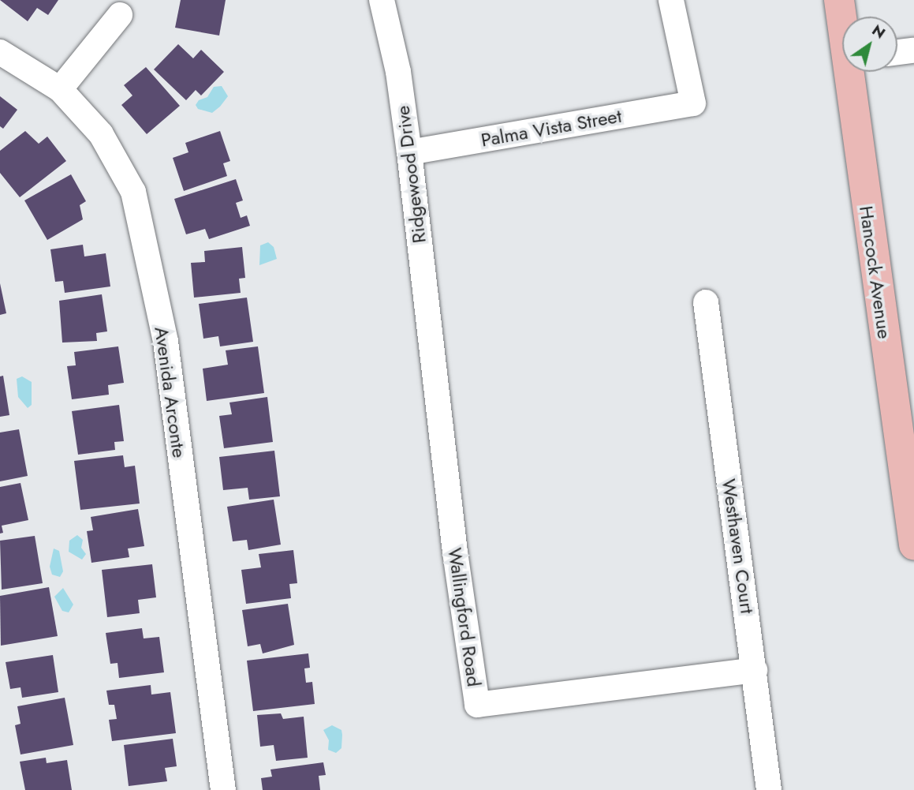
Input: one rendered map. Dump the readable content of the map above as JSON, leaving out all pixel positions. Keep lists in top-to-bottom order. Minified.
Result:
{"streets":{"main road":["Hancock Avenue"],"street":["Palma Vista Street","Ridgewood Drive","Avenida Arconte","Westhaven Court","Wallingford Road"]},"crossings":[["Palma Vista Street","Ridgewood Drive"],["Ridgewood Drive","Wallingford Road"],["Westhaven Court","Wallingford Road"]],"north":"top right"}
